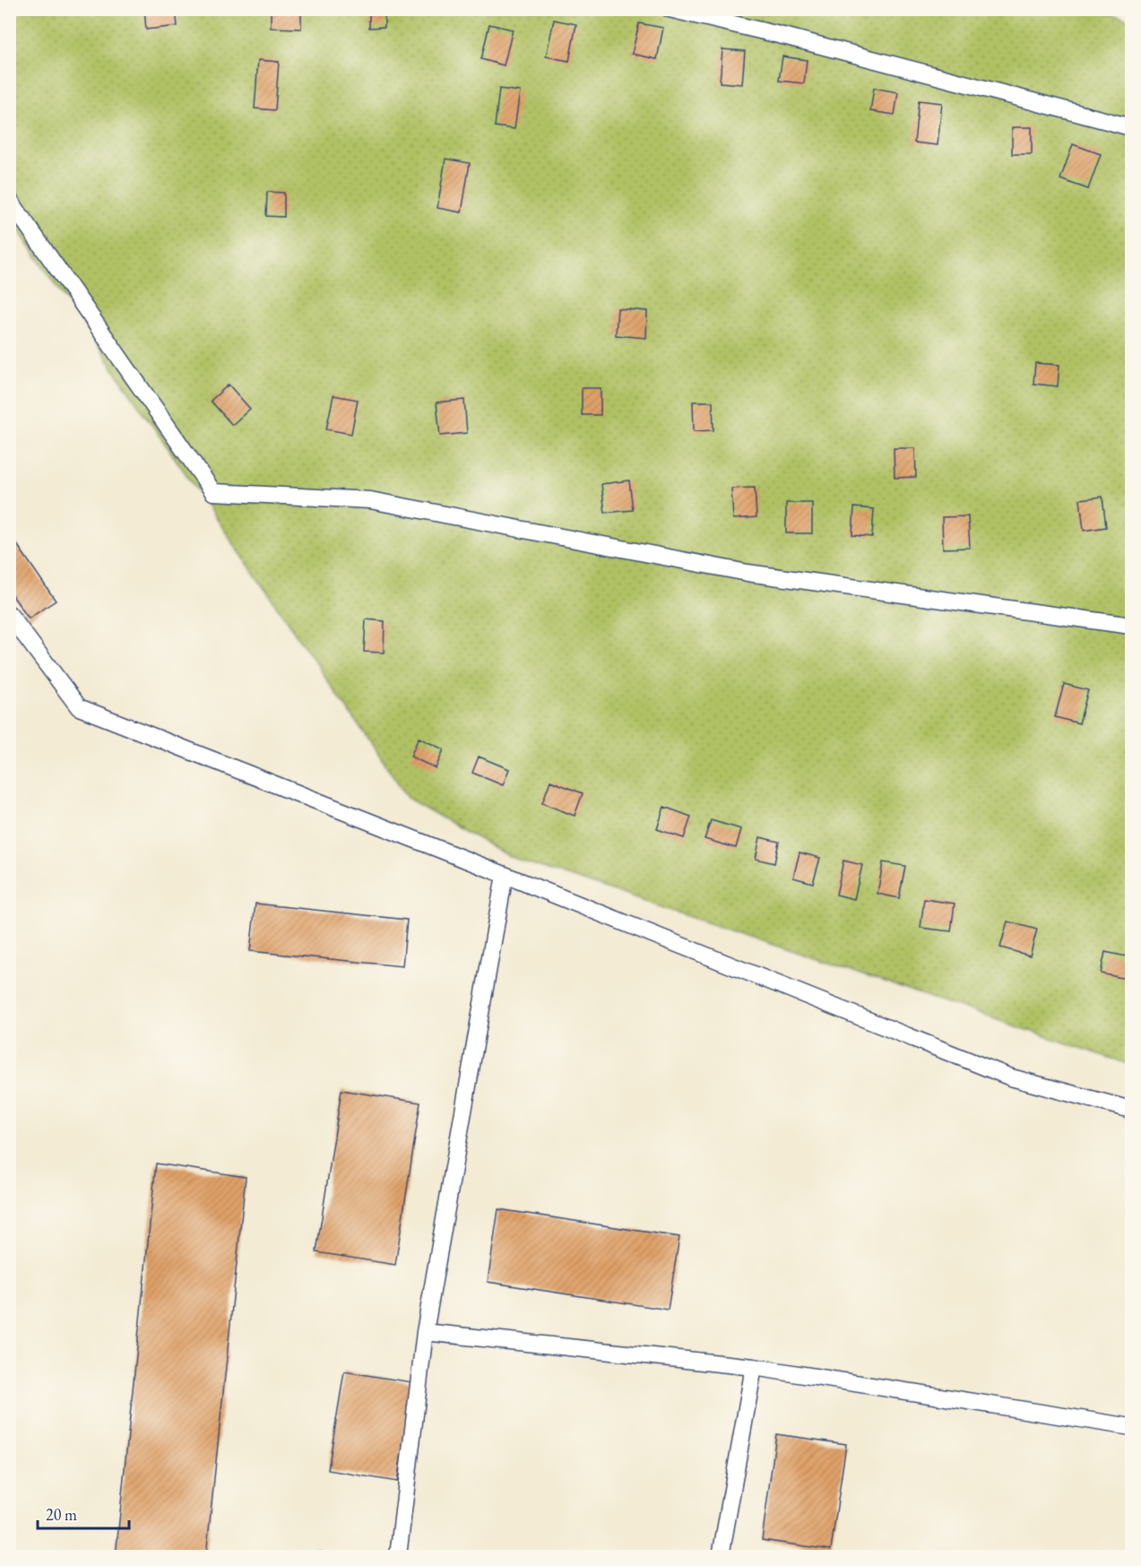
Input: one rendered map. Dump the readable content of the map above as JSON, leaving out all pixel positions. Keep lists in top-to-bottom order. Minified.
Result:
{"scale_bar":"20 m"}
